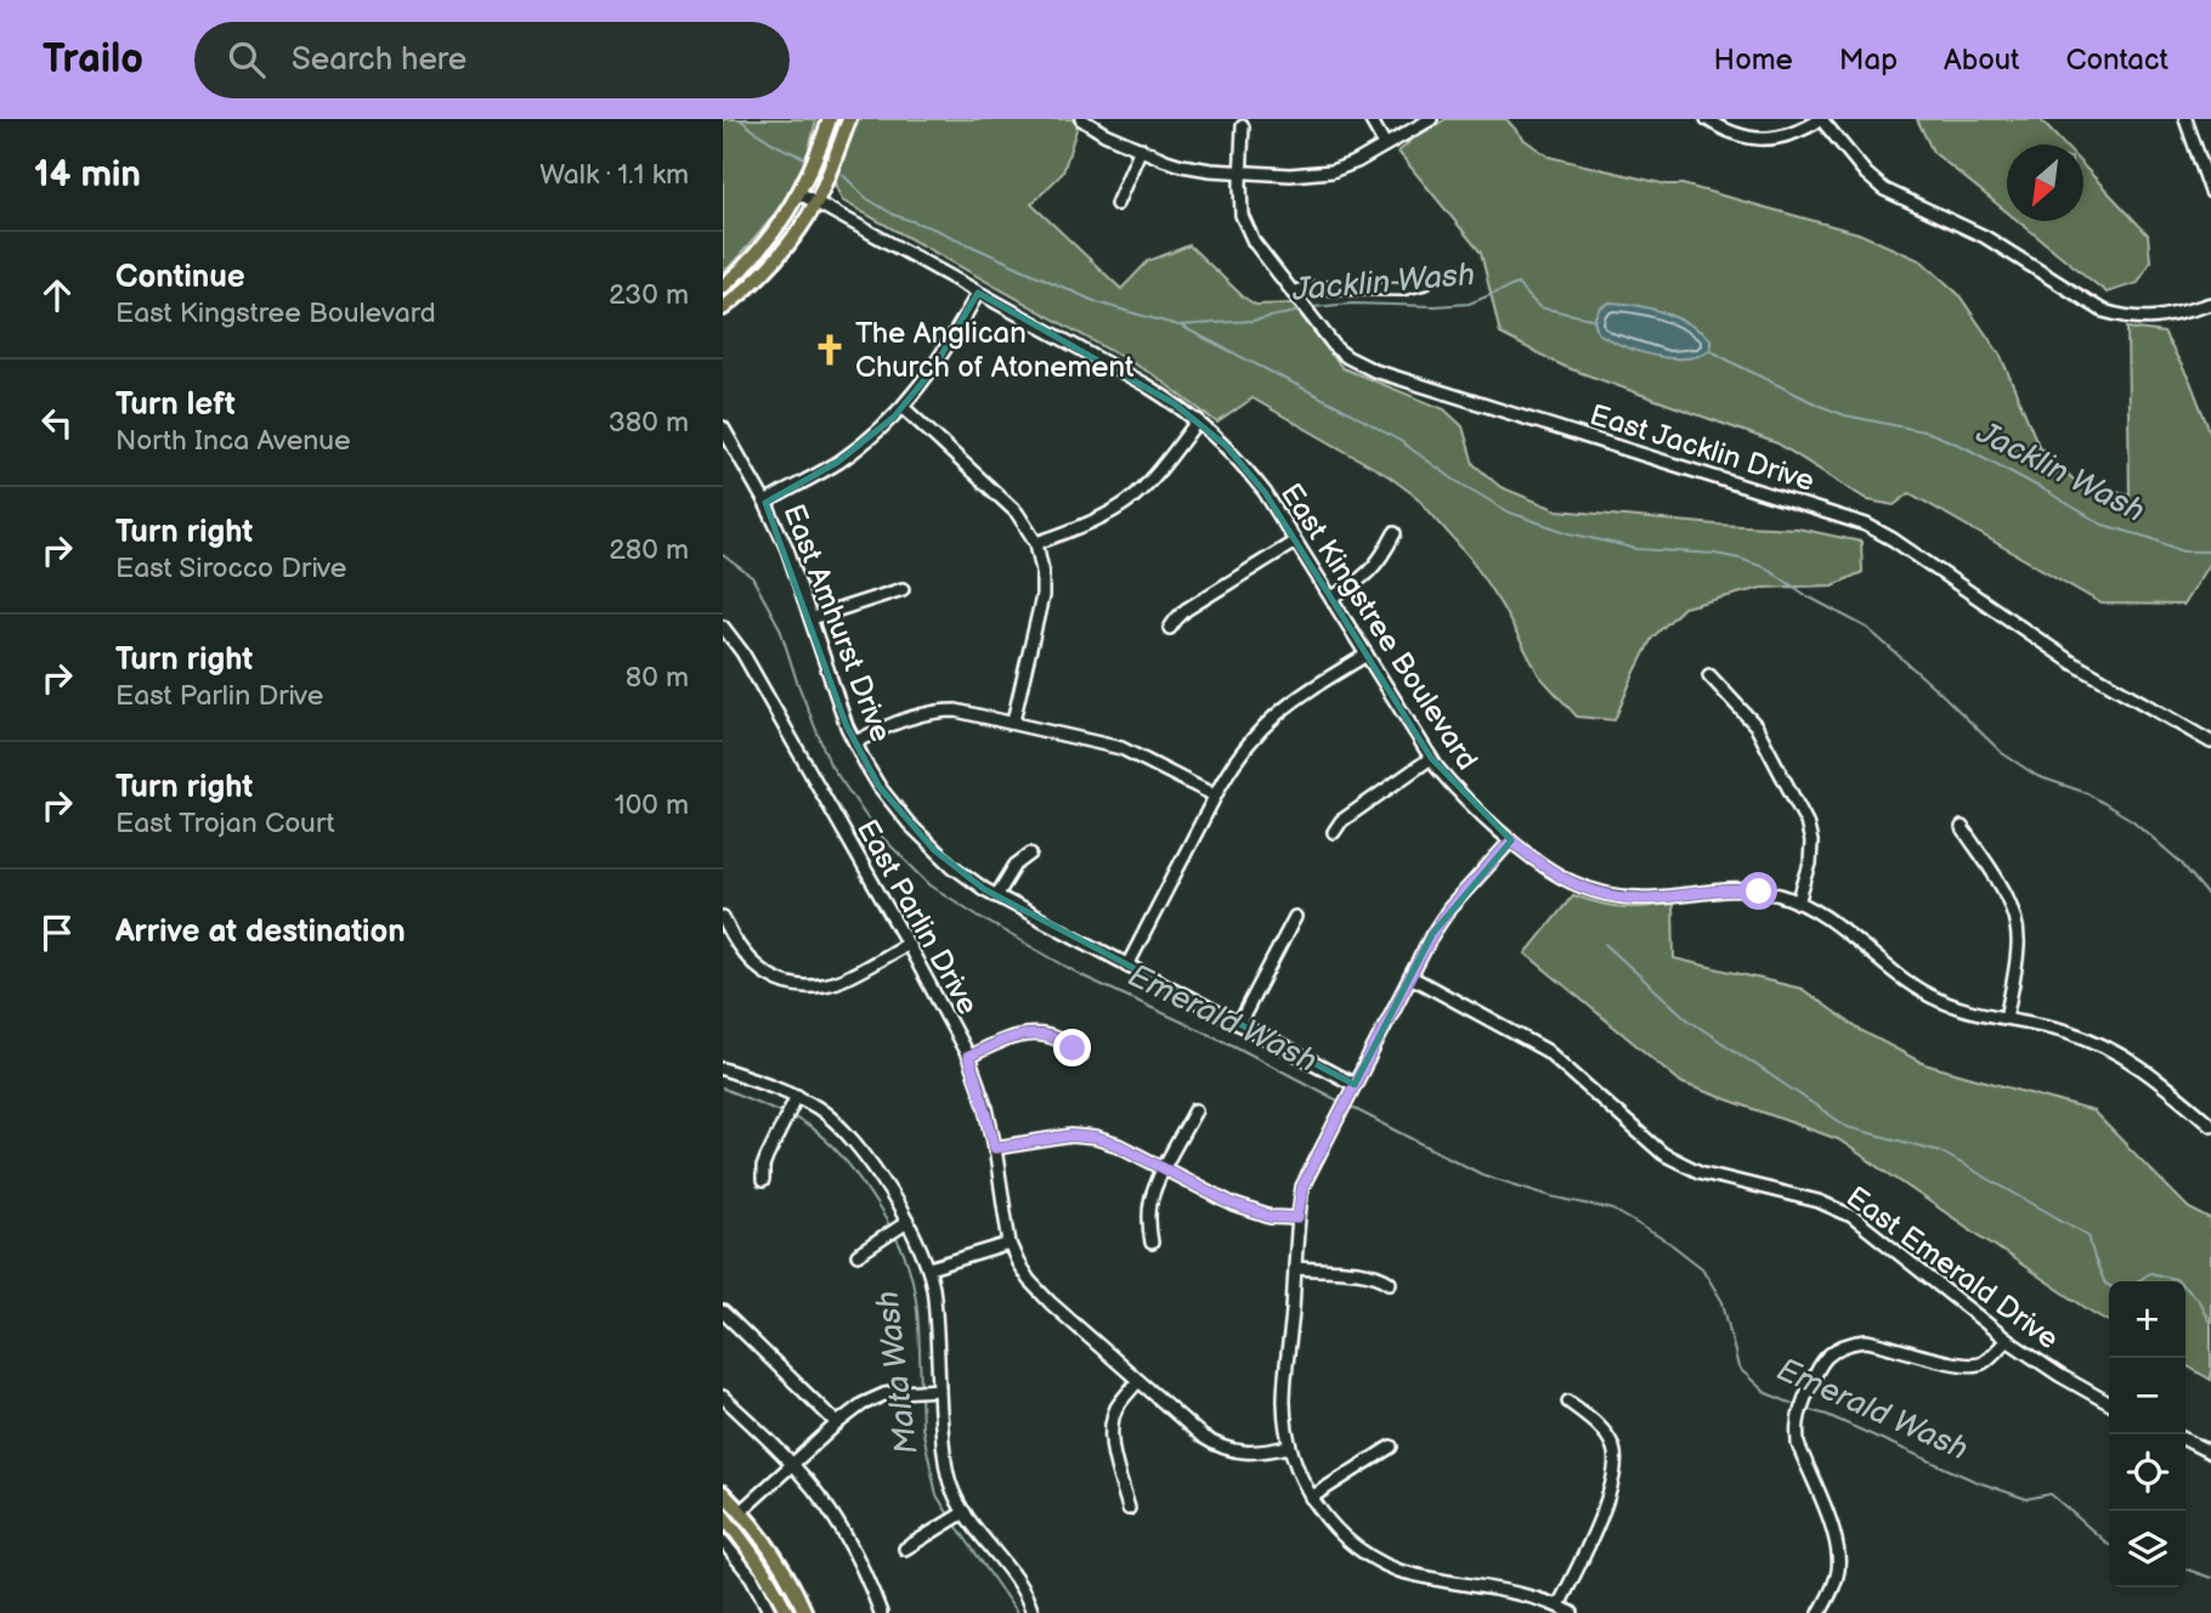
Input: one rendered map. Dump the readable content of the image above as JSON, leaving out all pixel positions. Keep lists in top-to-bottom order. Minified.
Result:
{"streets":{"street":["East Jacklin Drive","East Amhurst Drive","East Kingstree Boulevard","East Parlin Drive","East Emerald Drive"]},"water":["Jacklin Wash","Emerald Wash","Malta Wash"],"places":{"church":["The Anglican Church of Atonement"]},"north":"bottom left","page":{"header":"Trailo","search":"Search here","nav":["Home","Map","About","Contact"],"heading":["14 min","Walk · 1.1 km"],"list":[["Continue","East Kingstree Boulevard","230 m"],["Turn left","North Inca Avenue","380 m"],["Turn right","East Sirocco Drive","280 m"],["Turn right","East Parlin Drive","80 m"],["Turn right","East Trojan Court","100 m"],"Arrive at destination"],"map_buttons":["+","−"]}}
